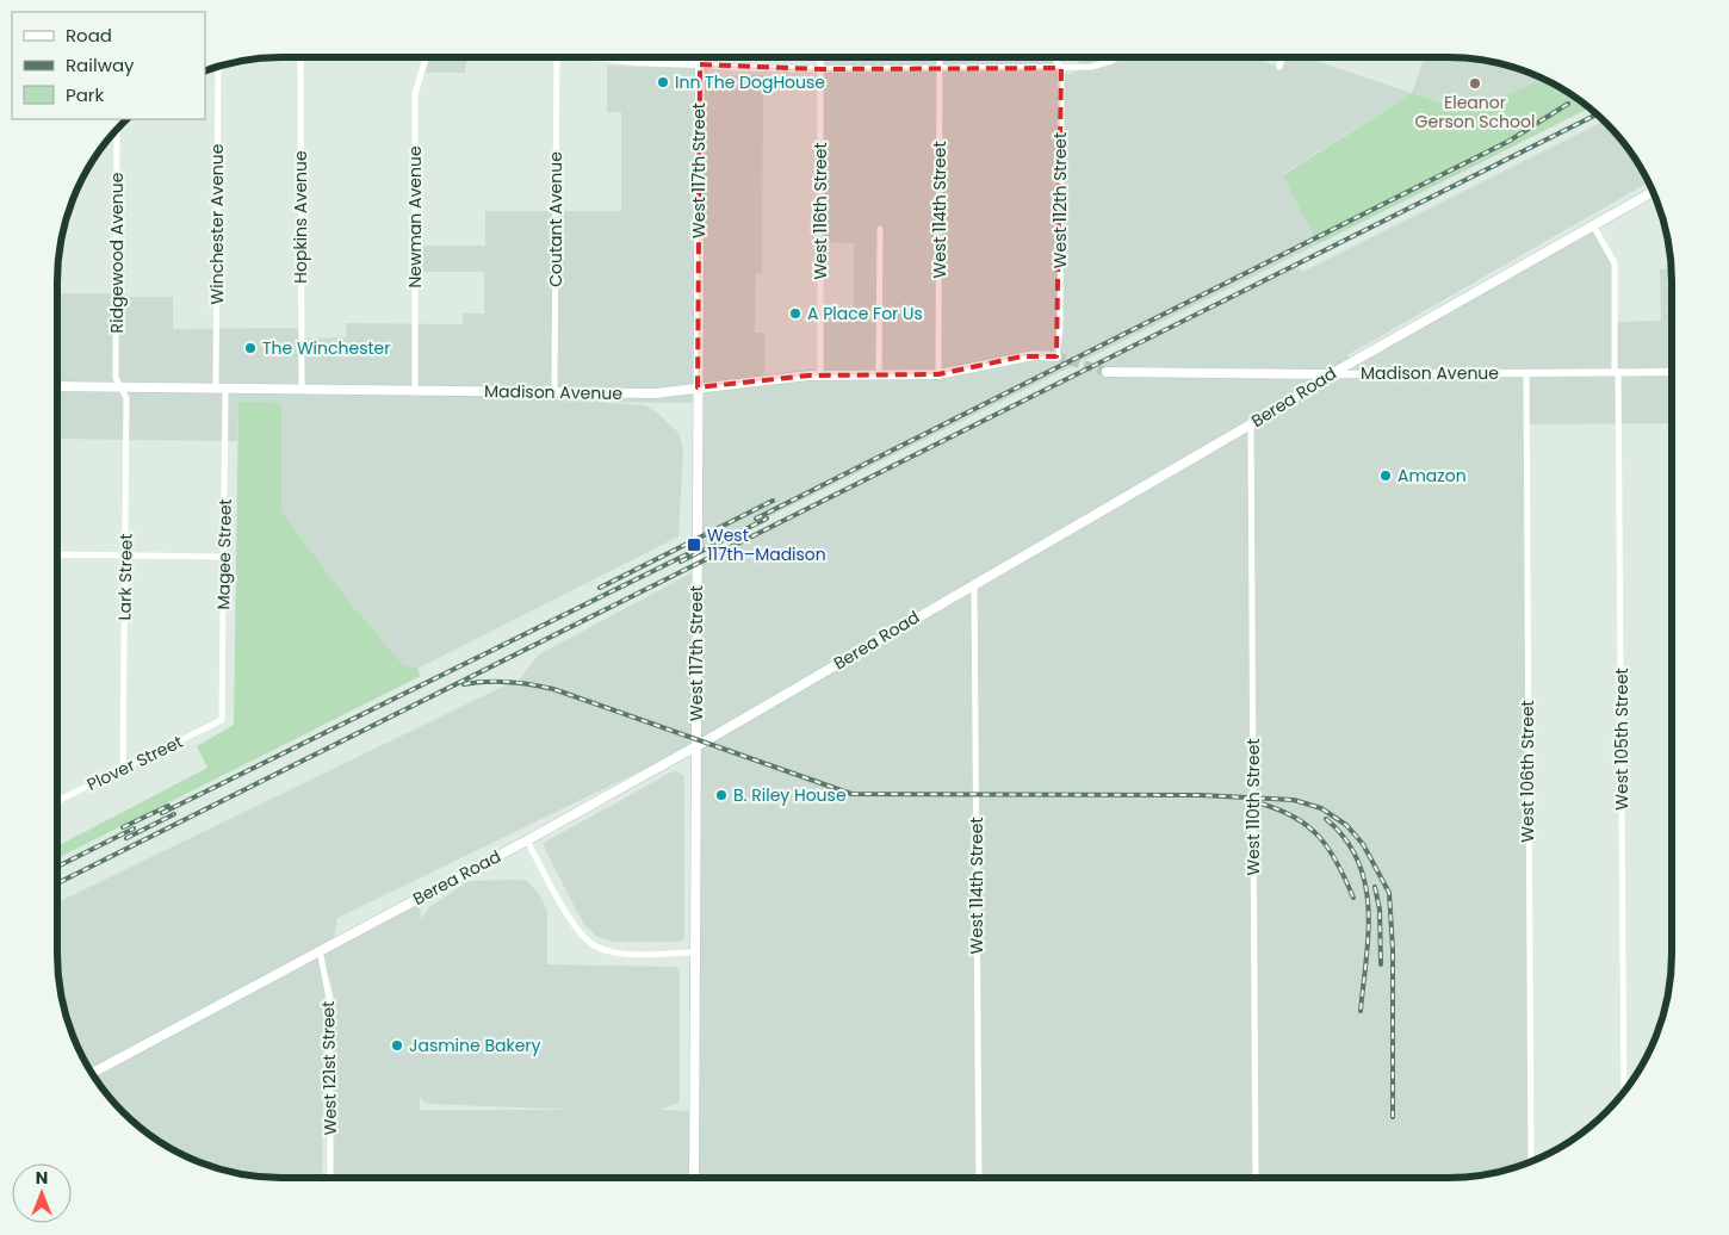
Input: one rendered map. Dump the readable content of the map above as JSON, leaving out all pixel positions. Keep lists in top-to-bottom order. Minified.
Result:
{"streets":{"main road":["West 117th Street","Madison Avenue","Berea Road"],"street":["West 112th Street","West 114th Street","West 116th Street","Hopkins Avenue","Newman Avenue","Coutant Avenue","Winchester Avenue","Ridgewood Avenue","Magee Street","Lark Street","West 105th Street","Plover Street","West 106th Street","West 110th Street","West 121st Street"]},"crossings":[["West 117th Street","Madison Avenue"],["West 117th Street","Berea Road"],["West 112th Street","Madison Avenue"],["West 114th Street","Madison Avenue"],["West 114th Street","Berea Road"],["West 116th Street","Madison Avenue"],["Hopkins Avenue","Madison Avenue"],["Newman Avenue","Madison Avenue"],["Coutant Avenue","Madison Avenue"],["Winchester Avenue","Madison Avenue"],["Winchester Avenue","Magee Street"],["Ridgewood Avenue","Madison Avenue"],["Ridgewood Avenue","Lark Street"],["Madison Avenue","Berea Road"],["Madison Avenue","Magee Street"],["Madison Avenue","Lark Street"],["Madison Avenue","West 105th Street"],["Madison Avenue","West 106th Street"],["Berea Road","West 105th Street"],["Berea Road","West 110th Street"],["Berea Road","West 121st Street"],["Magee Street","Plover Street"],["Lark Street","Plover Street"]],"places":{"other":["Inn The DogHouse","Eleanor Gerson School","A Place For Us","The Winchester","Amazon","B. Riley House","Jasmine Bakery"],"transit":["West 117th–Madison"]},"legend":["Road","Railway","Park"],"north":"top"}
